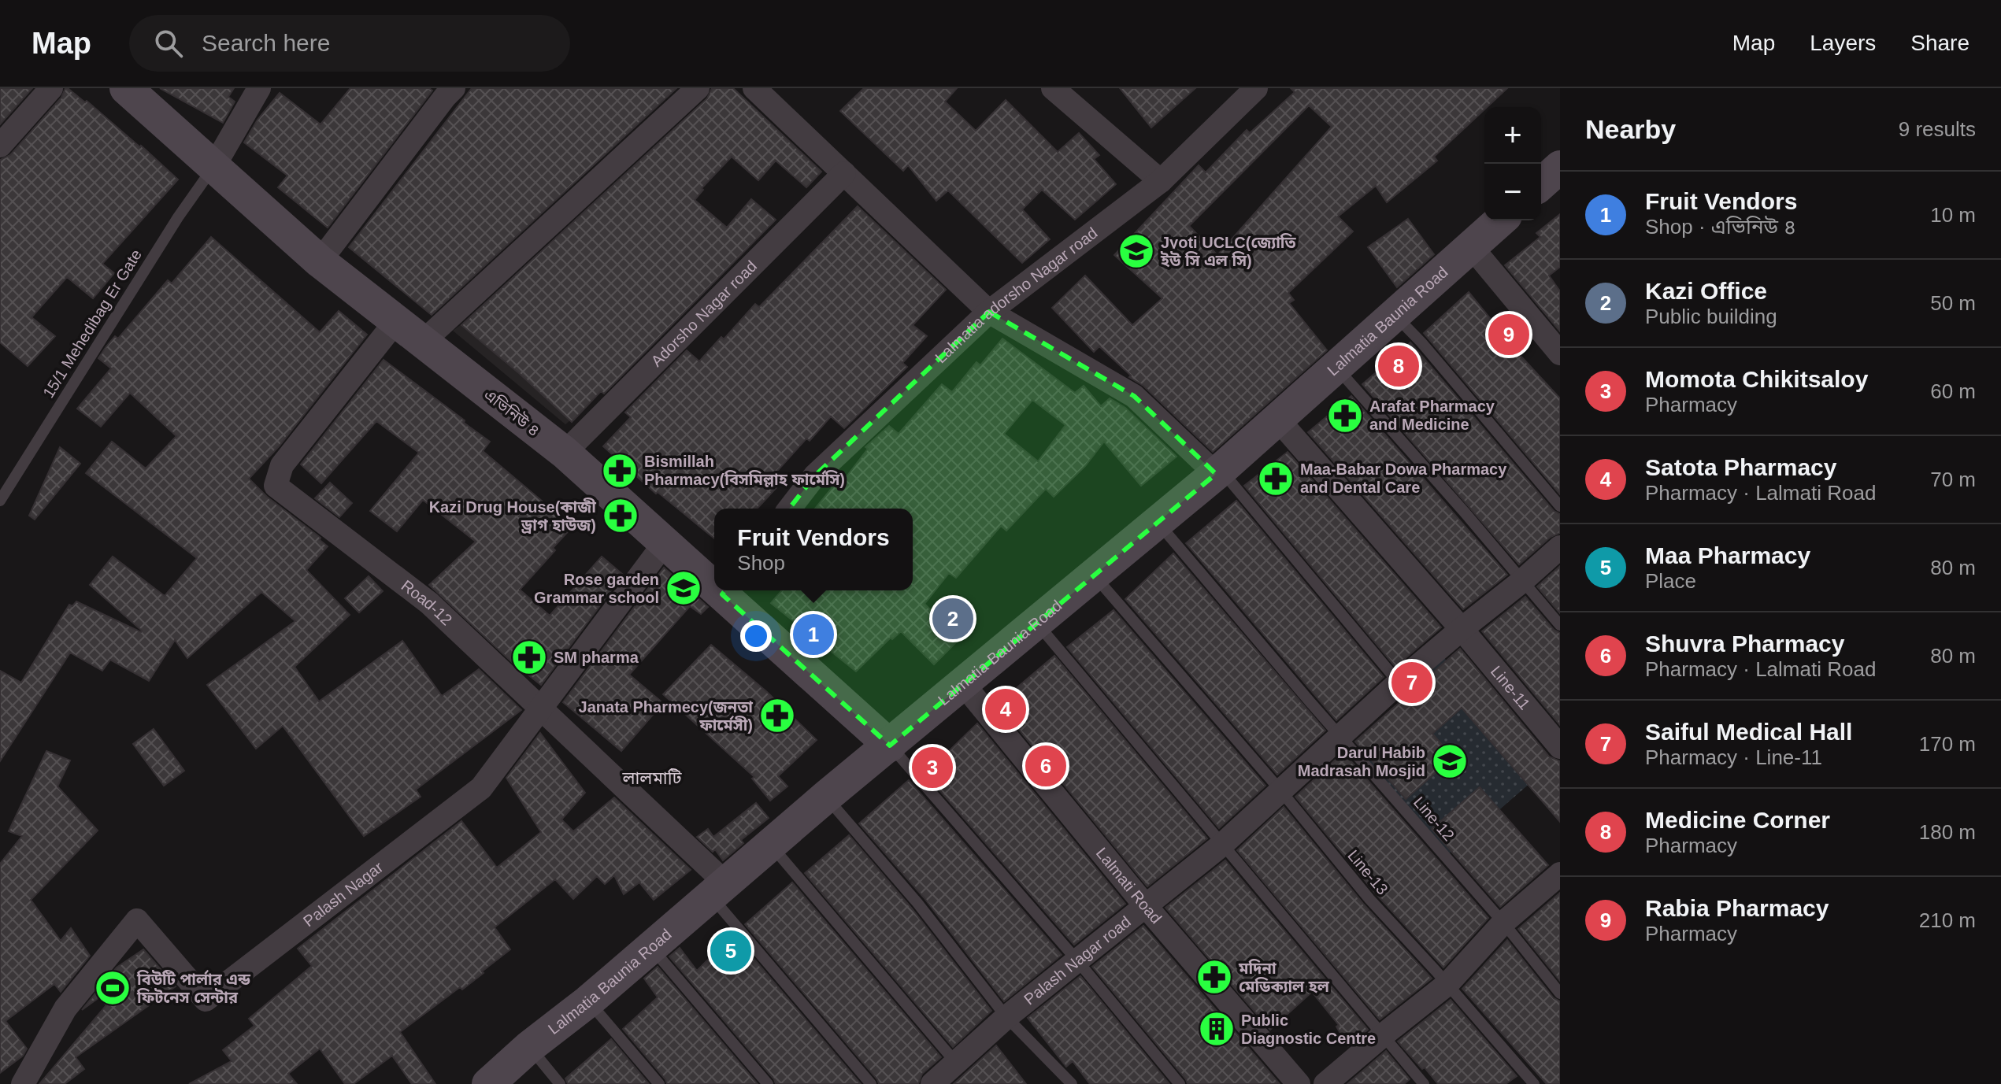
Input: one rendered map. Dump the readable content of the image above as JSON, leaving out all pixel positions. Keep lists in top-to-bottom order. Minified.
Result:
{"streets":{"street":["Lalmatia adorsho Nagar road","Adorsho Nagar road","Lalmatia Baunia Road","এভিনিউ ৪","Road-12","Line-11","Lalmati Road","Palash Nagar","Palash Nagar road"],"lane":["15/1 Mehedibag Er Gate","Line-12","Line-13"]},"crossings":[["Adorsho Nagar road","এভিনিউ ৪"],["Lalmatia Baunia Road","এভিনিউ ৪"],["Lalmatia Baunia Road","Road-12"],["Lalmatia Baunia Road","Line-11"],["Lalmatia Baunia Road","Line-12"],["Lalmatia Baunia Road","Line-13"],["Lalmatia Baunia Road","Lalmati Road"],["15/1 Mehedibag Er Gate","এভিনিউ ৪"],["এভিনিউ ৪","Road-12"],["এভিনিউ ৪","Palash Nagar"],["Road-12","Palash Nagar"],["Line-11","Palash Nagar road"],["Line-12","Palash Nagar road"],["Line-13","Palash Nagar road"],["Lalmati Road","Palash Nagar road"]],"districts":["লালমাটি"],"places":{"school or university":["Jyoti UCLC(জ্যোতি ইউ সি এল সি)","Rose garden Grammar school","Darul Habib Madrasah Mosjid"],"pharmacy":["Arafat Pharmacy and Medicine","Bismillah Pharmacy(বিসমিল্লাহ ফার্মেসি)","Maa-Babar Dowa Pharmacy and Dental Care","Kazi Drug House(কাজী ড্রাগ হাউজ)","SM pharma","Janata Pharmecy(জনতা ফার্মেসী)","মদিনা মেডিক্যাল হল"],"sports":["বিউটি পার্লার এন্ড ফিটনেস সেন্টার"],"building":["Public Diagnostic Centre"]},"page":{"header":"Map","search":"Search here","nav":["Map","Layers","Share"],"heading":["Nearby","9 results"],"map_buttons":["+","−"],"list":[{"mark":"1","name":"Fruit Vendors","note":"Shop · এভিনিউ ৪","value":"10 m"},{"mark":"2","name":"Kazi Office","note":"Public building","value":"50 m"},{"mark":"3","name":"Momota Chikitsaloy","note":"Pharmacy","value":"60 m"},{"mark":"4","name":"Satota Pharmacy","note":"Pharmacy · Lalmati Road","value":"70 m"},{"mark":"5","name":"Maa Pharmacy","note":"Place","value":"80 m"},{"mark":"6","name":"Shuvra Pharmacy","note":"Pharmacy · Lalmati Road","value":"80 m"},{"mark":"7","name":"Saiful Medical Hall","note":"Pharmacy · Line-11","value":"170 m"},{"mark":"8","name":"Medicine Corner","note":"Pharmacy","value":"180 m"},{"mark":"9","name":"Rabia Pharmacy","note":"Pharmacy","value":"210 m"}],"pins":["9","8","2","1","7","4","6","3","5"],"popup":["Fruit Vendors","Shop"]}}
